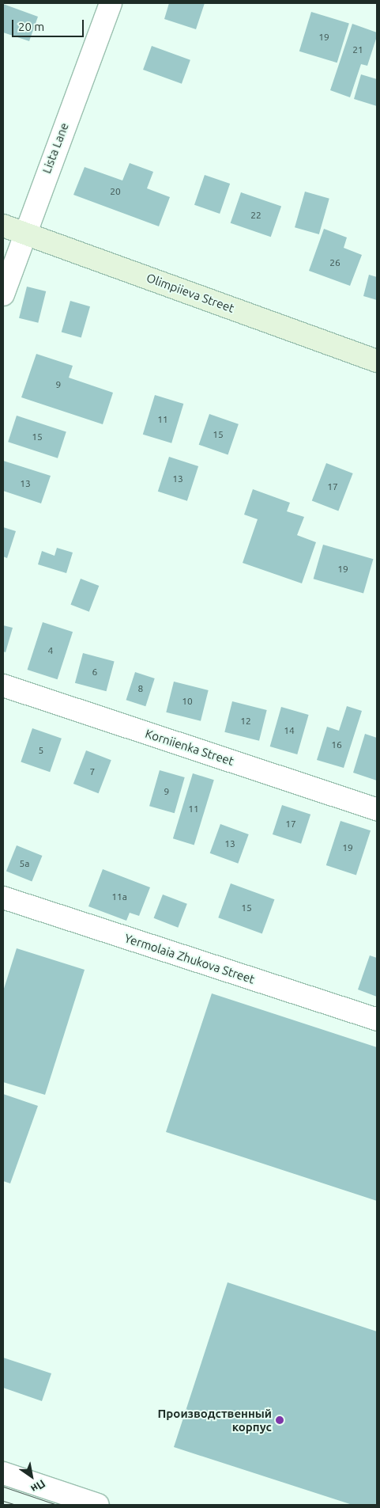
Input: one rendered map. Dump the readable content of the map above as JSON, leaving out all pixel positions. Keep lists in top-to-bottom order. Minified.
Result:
{"streets":{"main road":["Olimpiieva Street"],"street":["Lista Lane","Korniienka Street","Yermolaia Zhukova Street"]},"crossings":[["Lista Lane","Olimpiieva Street"]],"places":["Производственный корпус"],"house_numbers":["19","21","20","22","26","9","11","15","15","13","13","17","19","4","6","8","10","12","14","16","5","7","9","11","17","13","19","5а","11а","15"],"scale_bar":"20 m","north":"bottom right"}
